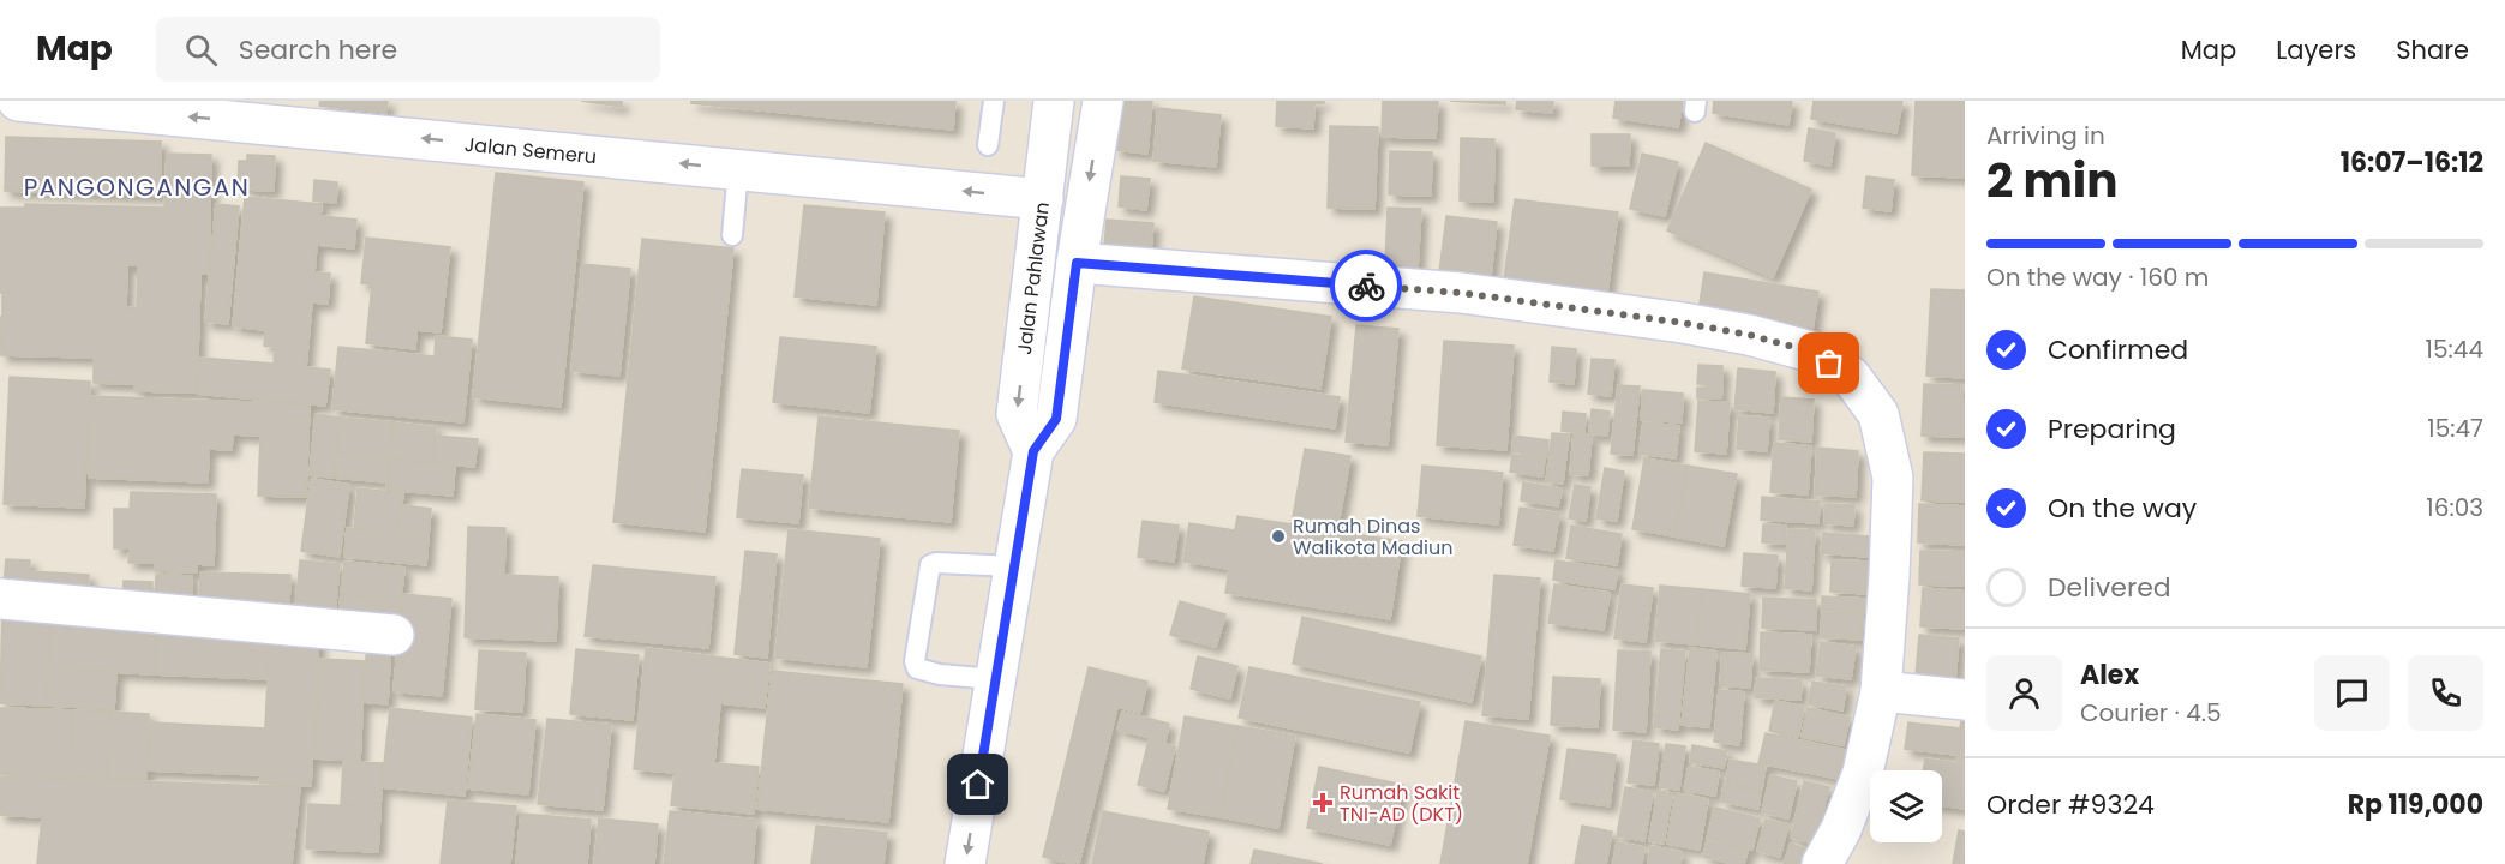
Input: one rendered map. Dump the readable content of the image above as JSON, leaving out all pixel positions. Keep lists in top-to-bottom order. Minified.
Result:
{"streets":{"street":["Jalan Semeru","Jalan Pahlawan"]},"crossings":[["Jalan Semeru","Jalan Pahlawan"]],"one_way":["Jalan Semeru"],"districts":["PANGONGANGAN"],"places":{"other":["Rumah Dinas Walikota Madiun"],"health":["Rumah Sakit TNI-AD (DKT)"]},"page":{"header":"Map","search":"Search here","nav":["Map","Layers","Share"],"heading":["2 min","Arriving in","16:07–16:12"],"panel":["Alex","Courier · 4.5","Order #9324","Rp 119,000"],"bar":"On the way · 160 m","list":[["Confirmed","15:44"],["Preparing","15:47"],["On the way","16:03"],"Delivered"]}}
